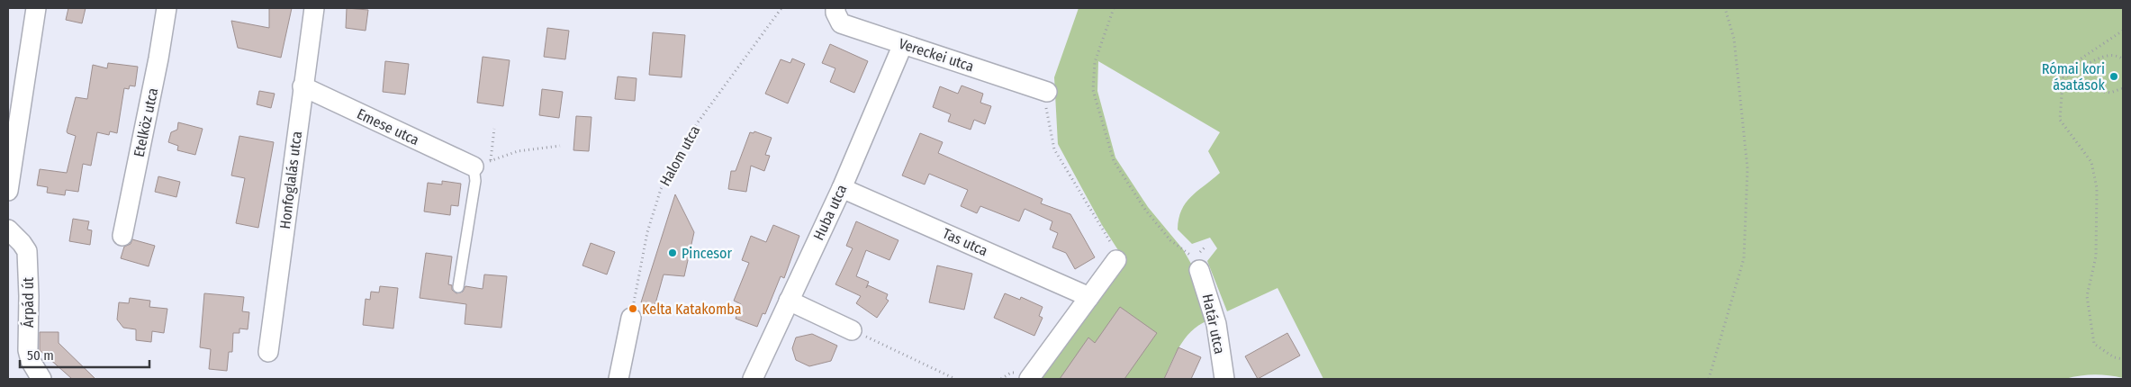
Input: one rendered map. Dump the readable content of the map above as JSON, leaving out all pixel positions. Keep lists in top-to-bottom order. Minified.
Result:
{"streets":{"street":["Vereckei utca","Etelköz utca","Emese utca","Honfoglalás utca","Huba utca","Tas utca","Árpád út","Határ utca"],"path":["Halom utca"]},"crossings":[["Vereckei utca","Huba utca"],["Emese utca","Honfoglalás utca"],["Huba utca","Tas utca"]],"places":["Római kori ásatások","Pincesor","Kelta Katakomba"],"scale_bar":"50 m"}
